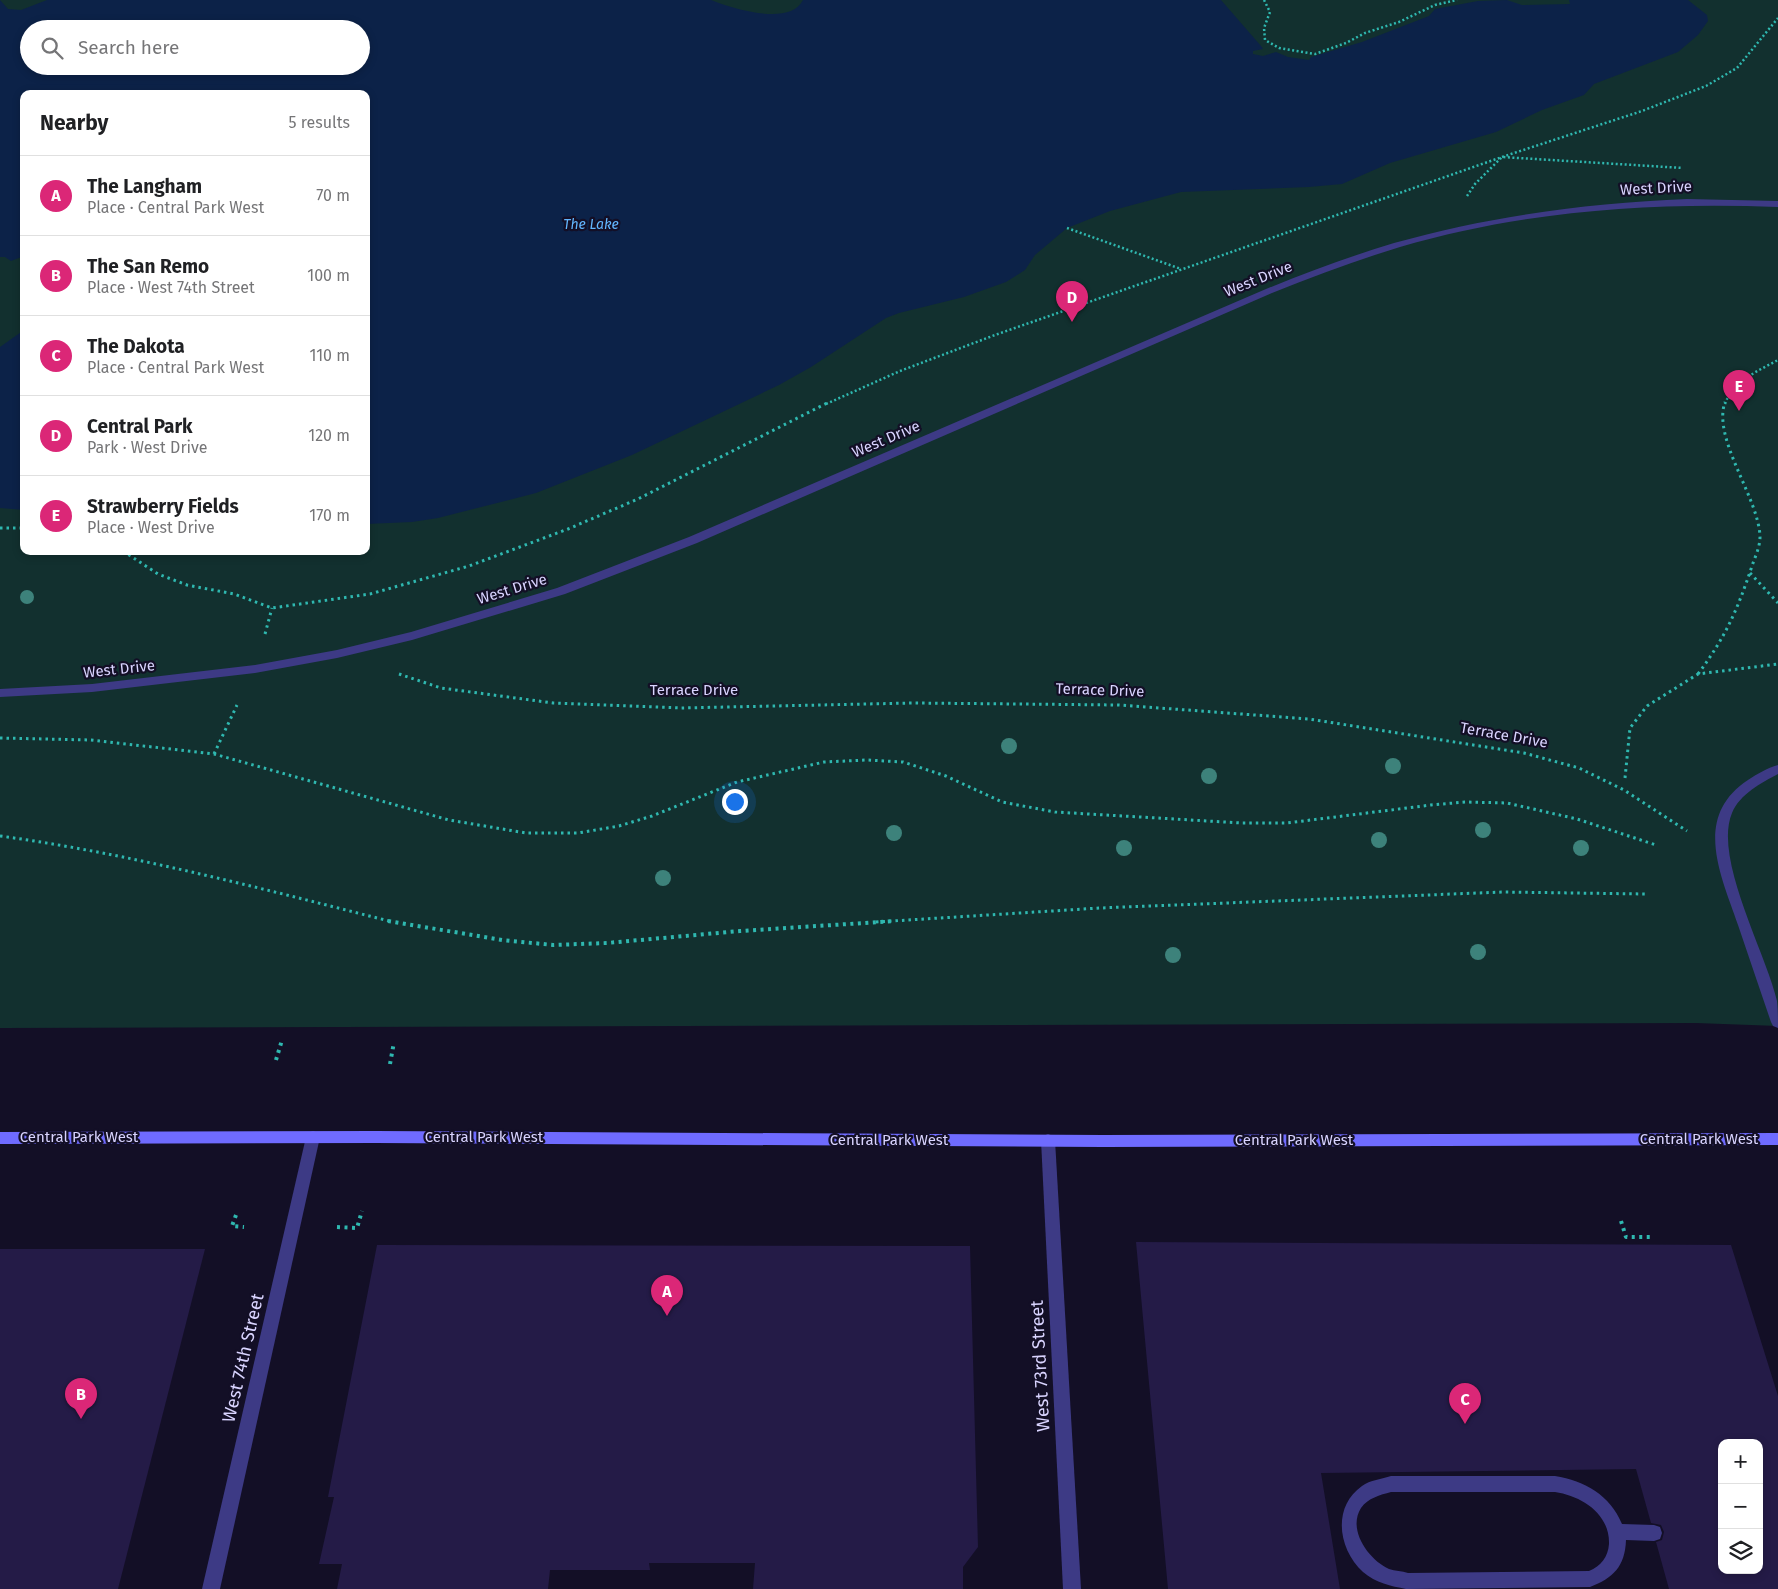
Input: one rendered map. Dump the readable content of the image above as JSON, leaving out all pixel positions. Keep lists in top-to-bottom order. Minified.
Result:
{"streets":{"main road":["Central Park West"],"street":["West Drive","West 74th Street","West 73rd Street"],"path":["Terrace Drive"]},"crossings":[["Central Park West","West 74th Street"],["Central Park West","West 73rd Street"]],"water":["The Lake"],"page":{"search":"Search here","heading":["Nearby","5 results"],"list":[{"mark":"A","name":"The Langham","note":"Place · Central Park West","value":"70 m"},{"mark":"B","name":"The San Remo","note":"Place · West 74th Street","value":"100 m"},{"mark":"C","name":"The Dakota","note":"Place · Central Park West","value":"110 m"},{"mark":"D","name":"Central Park","note":"Park · West Drive","value":"120 m"},{"mark":"E","name":"Strawberry Fields","note":"Place · West Drive","value":"170 m"}],"pins":["D","E","A","B","C"],"map_buttons":["+","−"]}}
